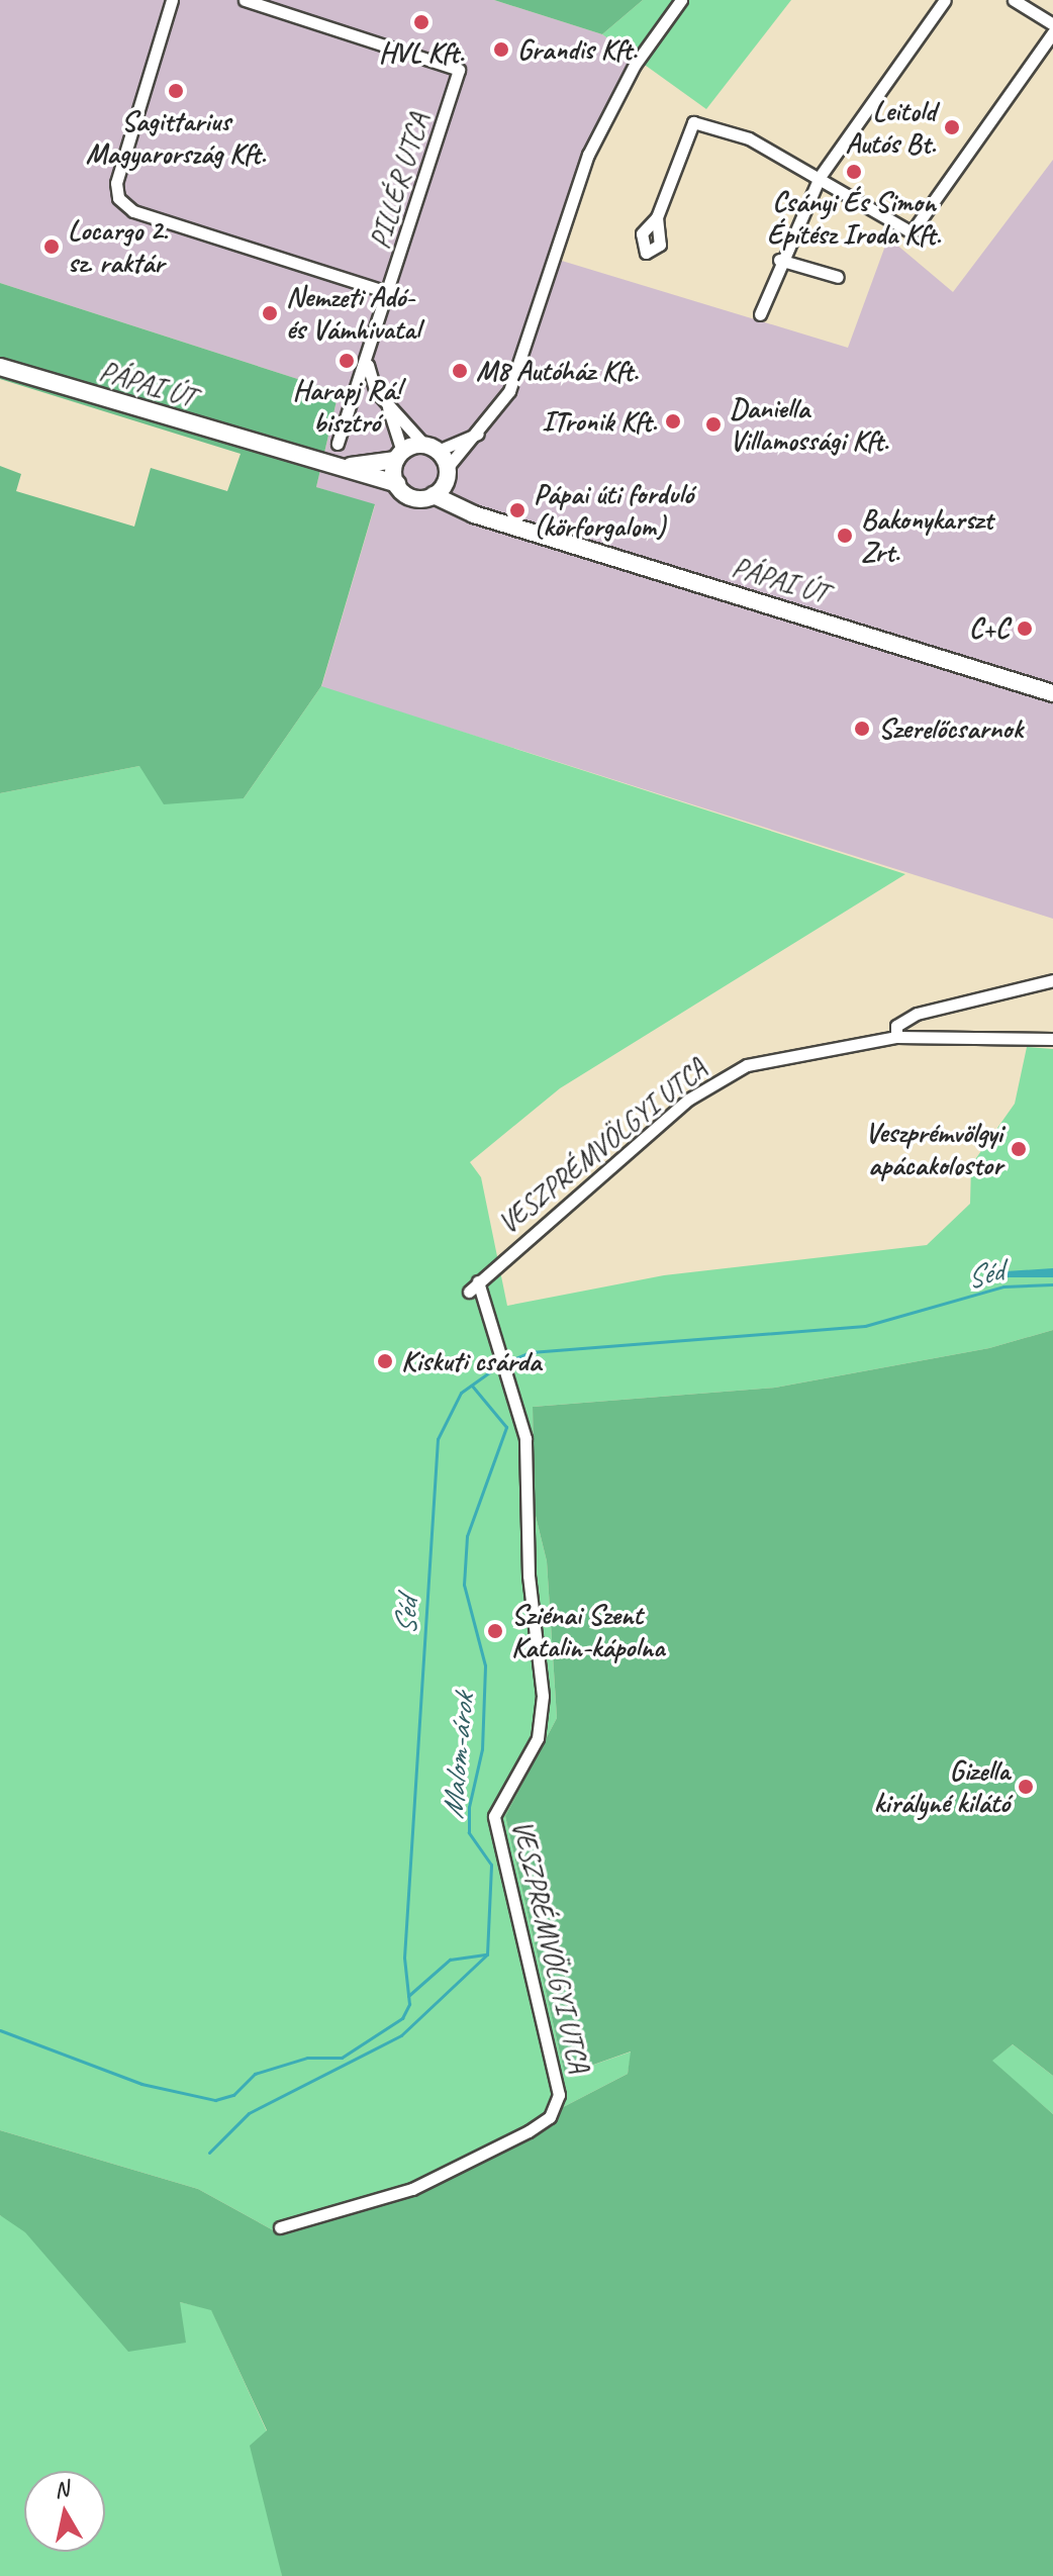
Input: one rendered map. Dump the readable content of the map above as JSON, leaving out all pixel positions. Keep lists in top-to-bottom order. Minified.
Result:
{"streets":{"main road":["PÁPAI ÚT"],"street":["PILLÉR UTCA","VESZPRÉMVÖLGYI UTCA"]},"water":["Séd","Malom-árok"],"places":["HVL Kft.","Grandis Kft.","Sagittarius Magyarország Kft.","Leitold Autós Bt.","Csányi És Simon Építész Iroda Kft.","Locargo 2. sz. raktár","Nemzeti Adó- és Vámhivatal","Harapj Rá! bisztró","M8 Autóház Kft.","ITronik Kft.","Daniella Villamossági Kft.","Pápai úti forduló (körforgalom)","Bakonykarszt Zrt.","C+C","Szerelőcsarnok","Veszprémvölgyi apácakolostor","Kiskuti csárda","Sziénai Szent Katalin-kápolna","Gizella királyné kilátó"],"north":"top"}
